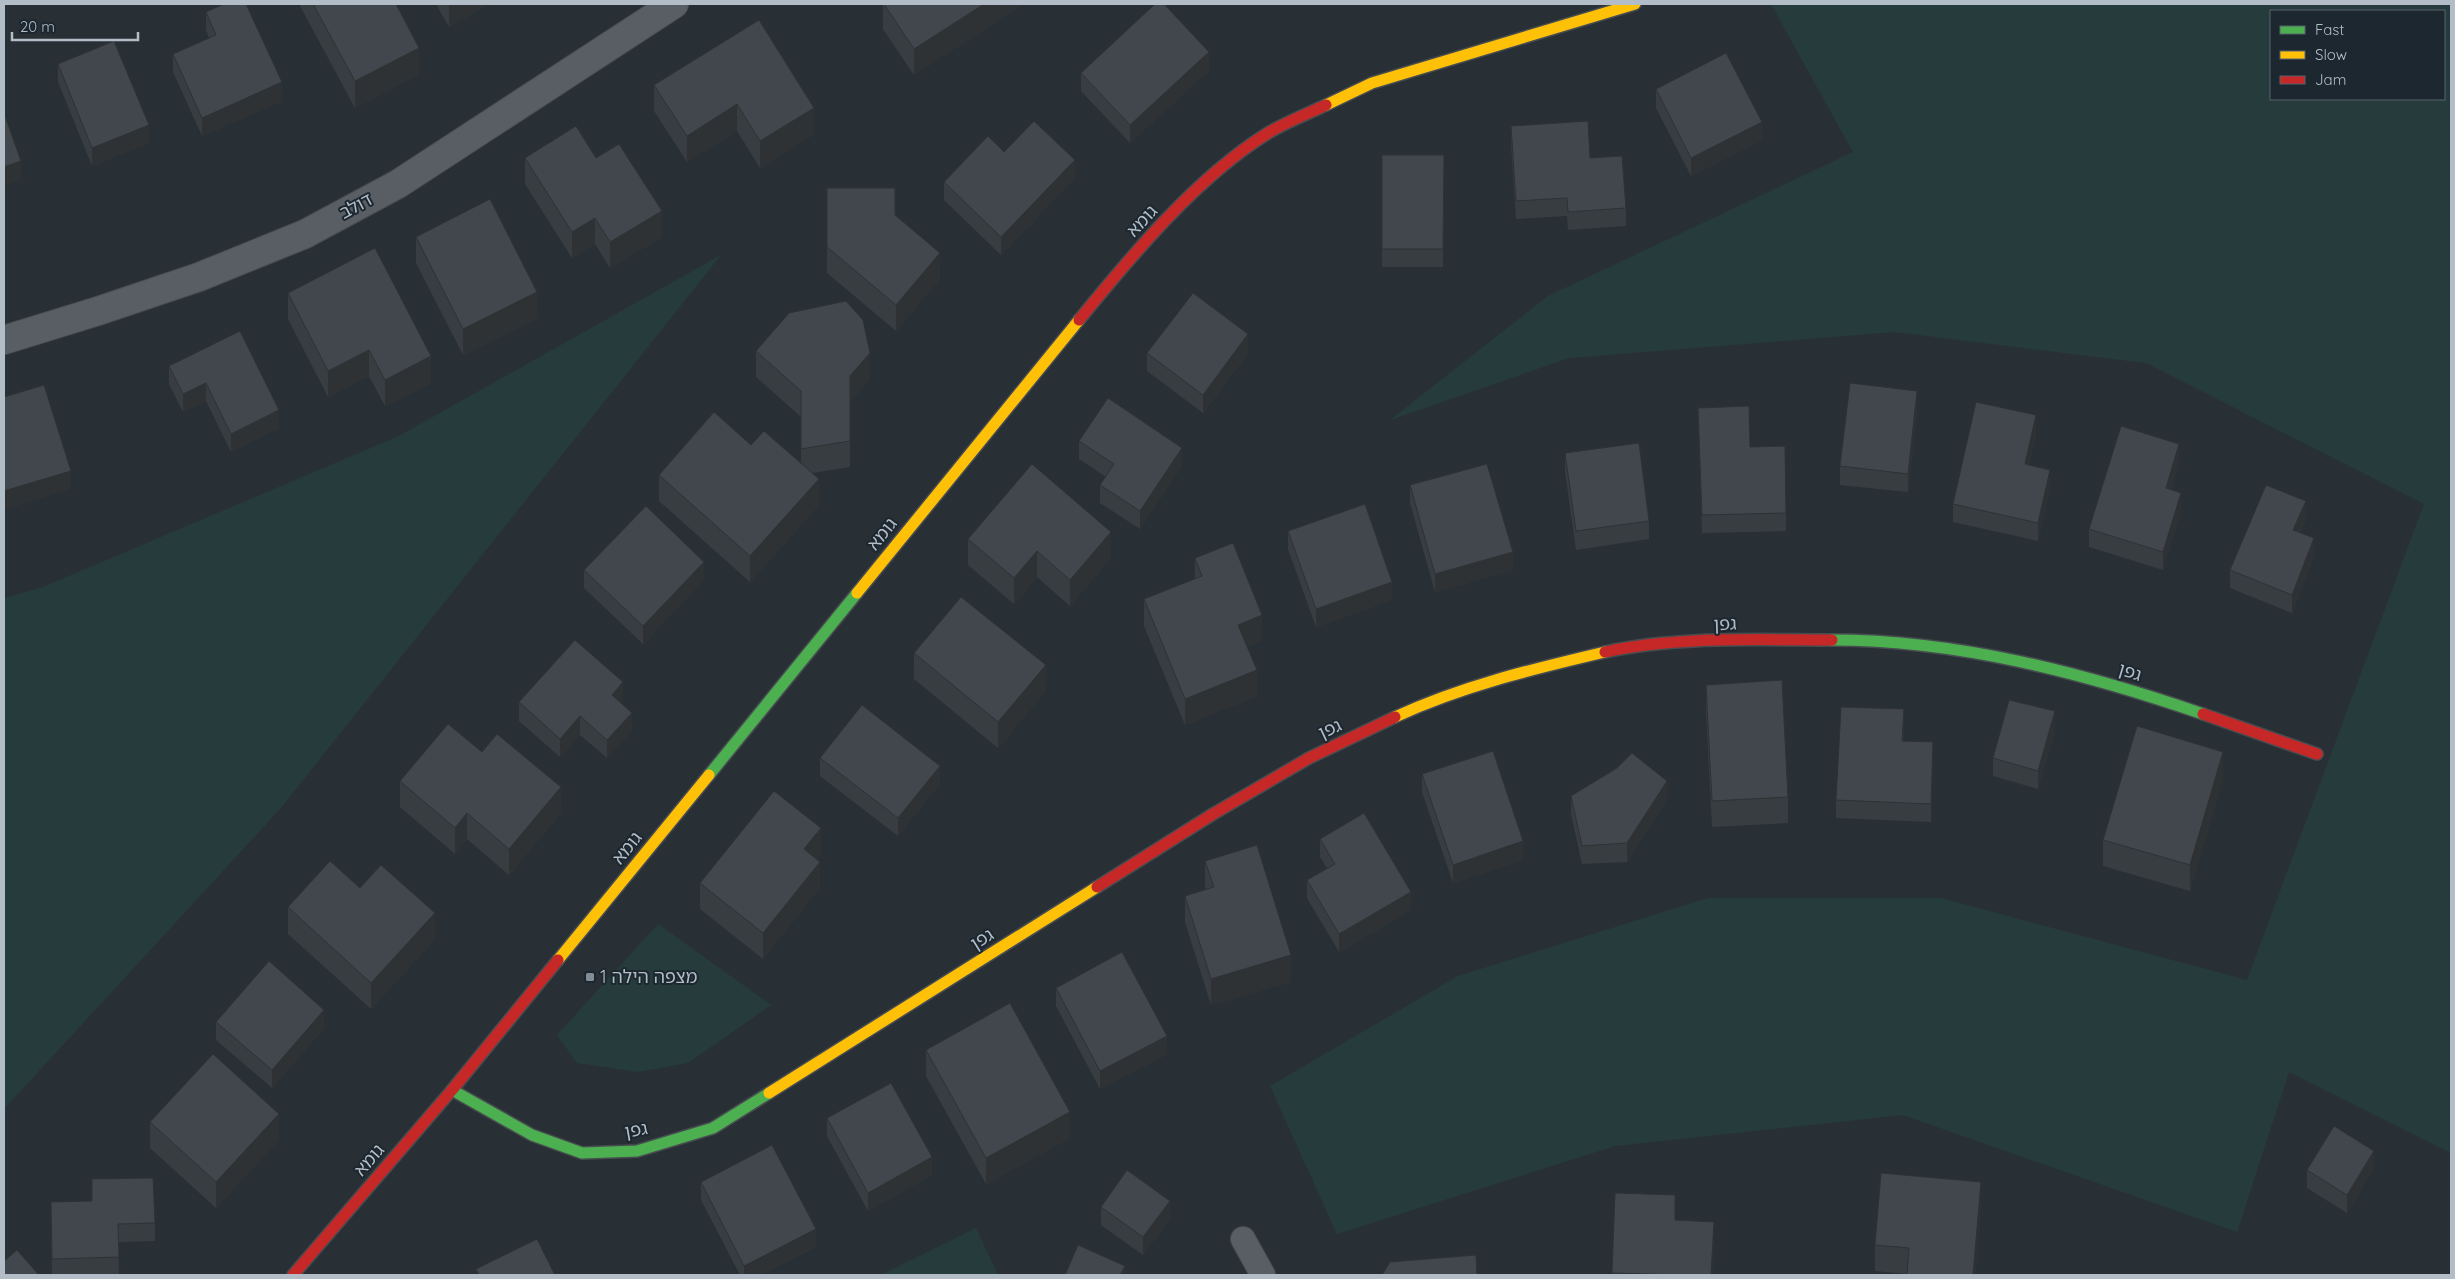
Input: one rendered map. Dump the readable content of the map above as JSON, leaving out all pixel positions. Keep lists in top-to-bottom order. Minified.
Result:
{"streets":{"street":["דולב","גומא","גפן"]},"crossings":[["גומא","גפן"]],"places":{"transit":["מצפה הילה 1"]},"legend":["Fast","Slow","Jam"],"scale_bar":"20 m"}
